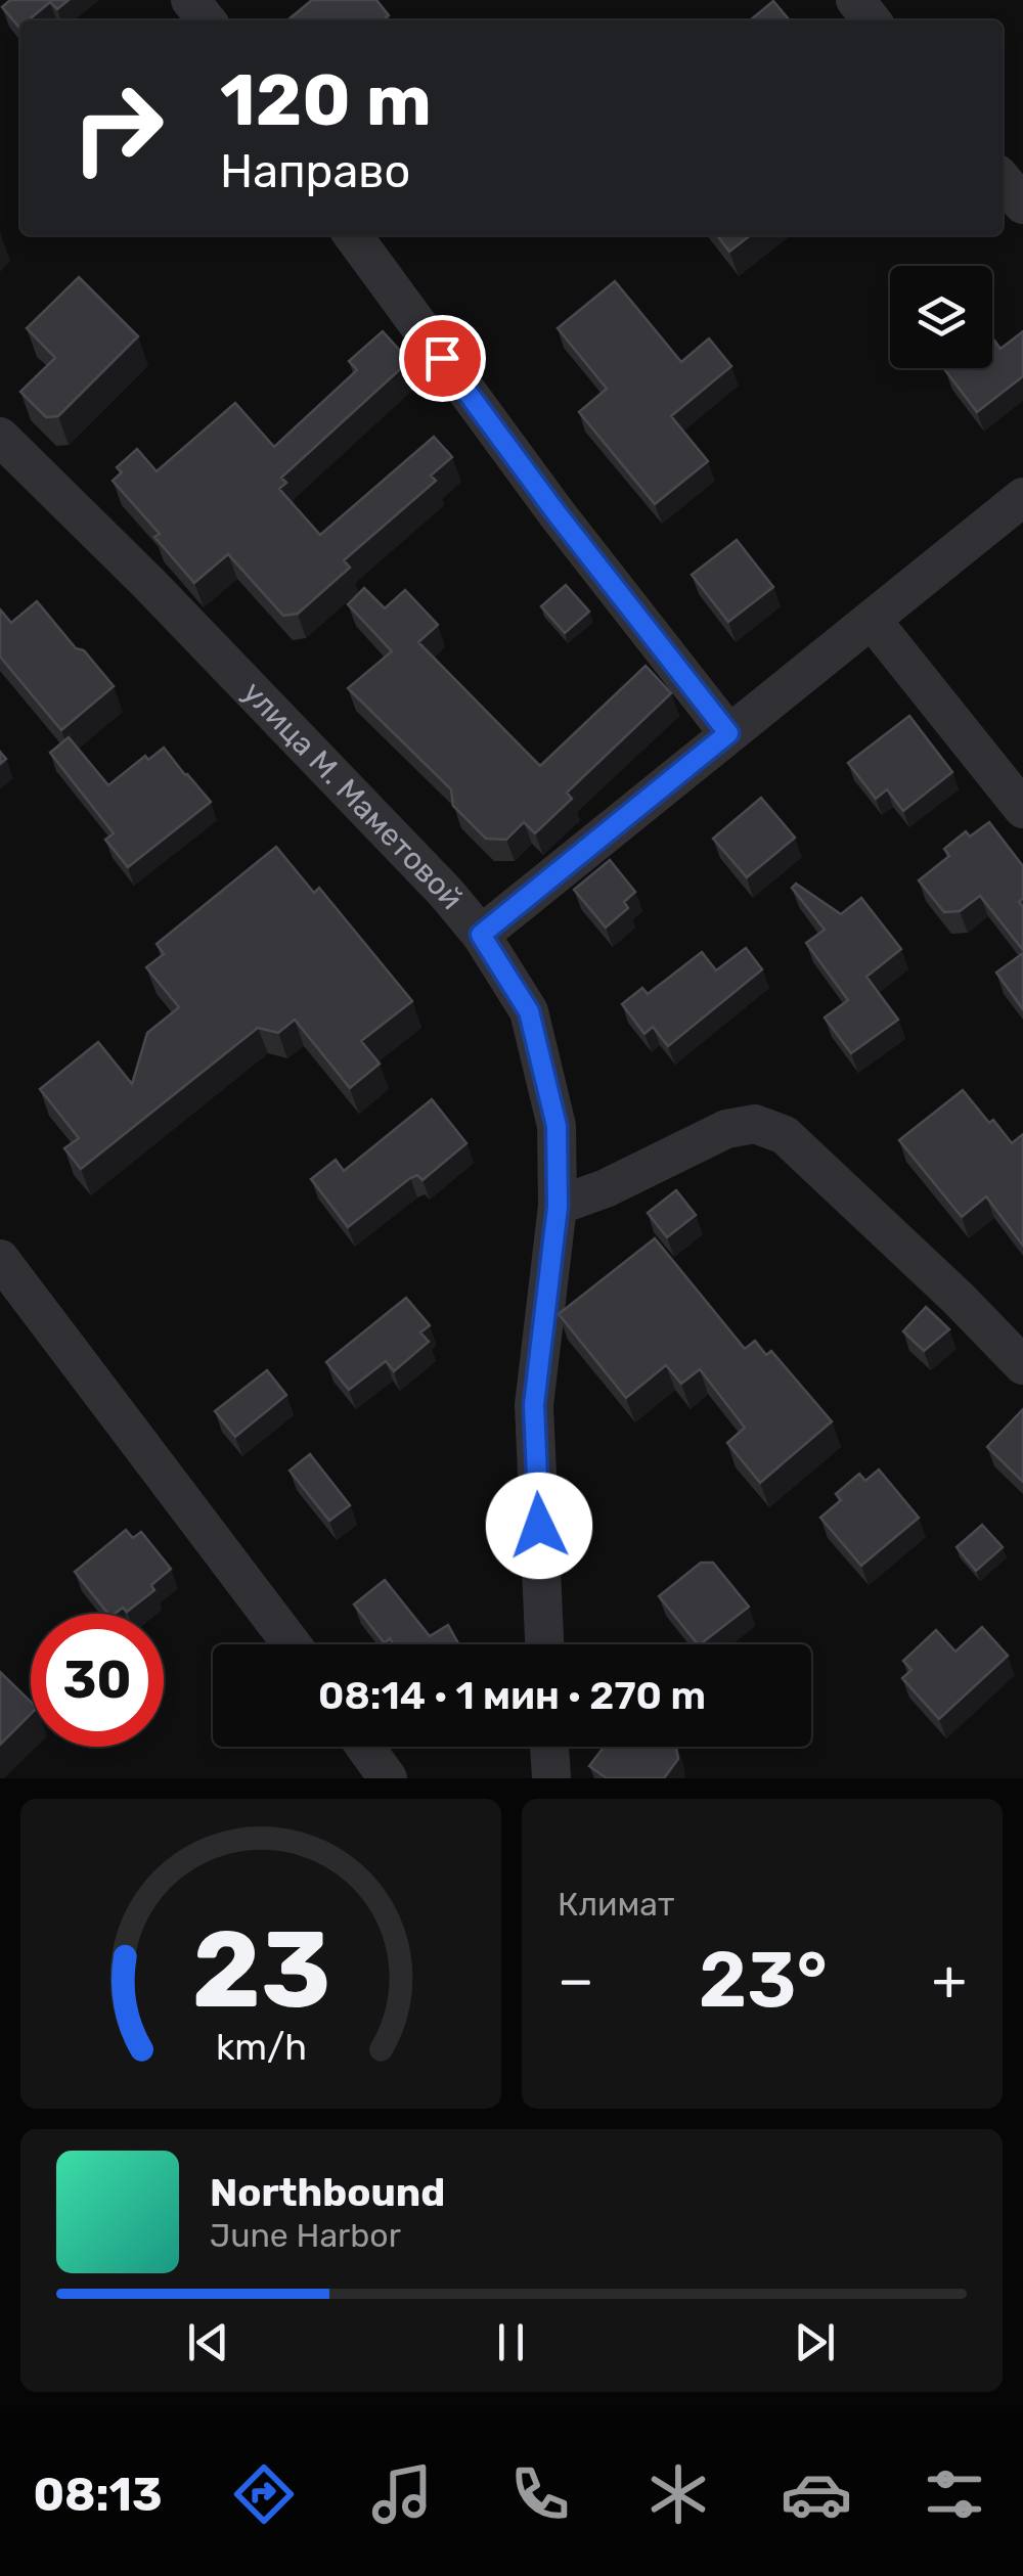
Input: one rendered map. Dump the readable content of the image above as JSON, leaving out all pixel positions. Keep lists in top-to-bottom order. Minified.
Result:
{"streets":{"street":["улица М. Маметовой"]},"page":{"turn":["120 m","Направо"],"limit":"30","trip":"08:14 · 1 мин · 270 m","tile":"Климат","heat":["−","23°","+"],"song":["Northbound","June Harbor"],"tabs":"08:13","gauge":["23","km/h"]}}
